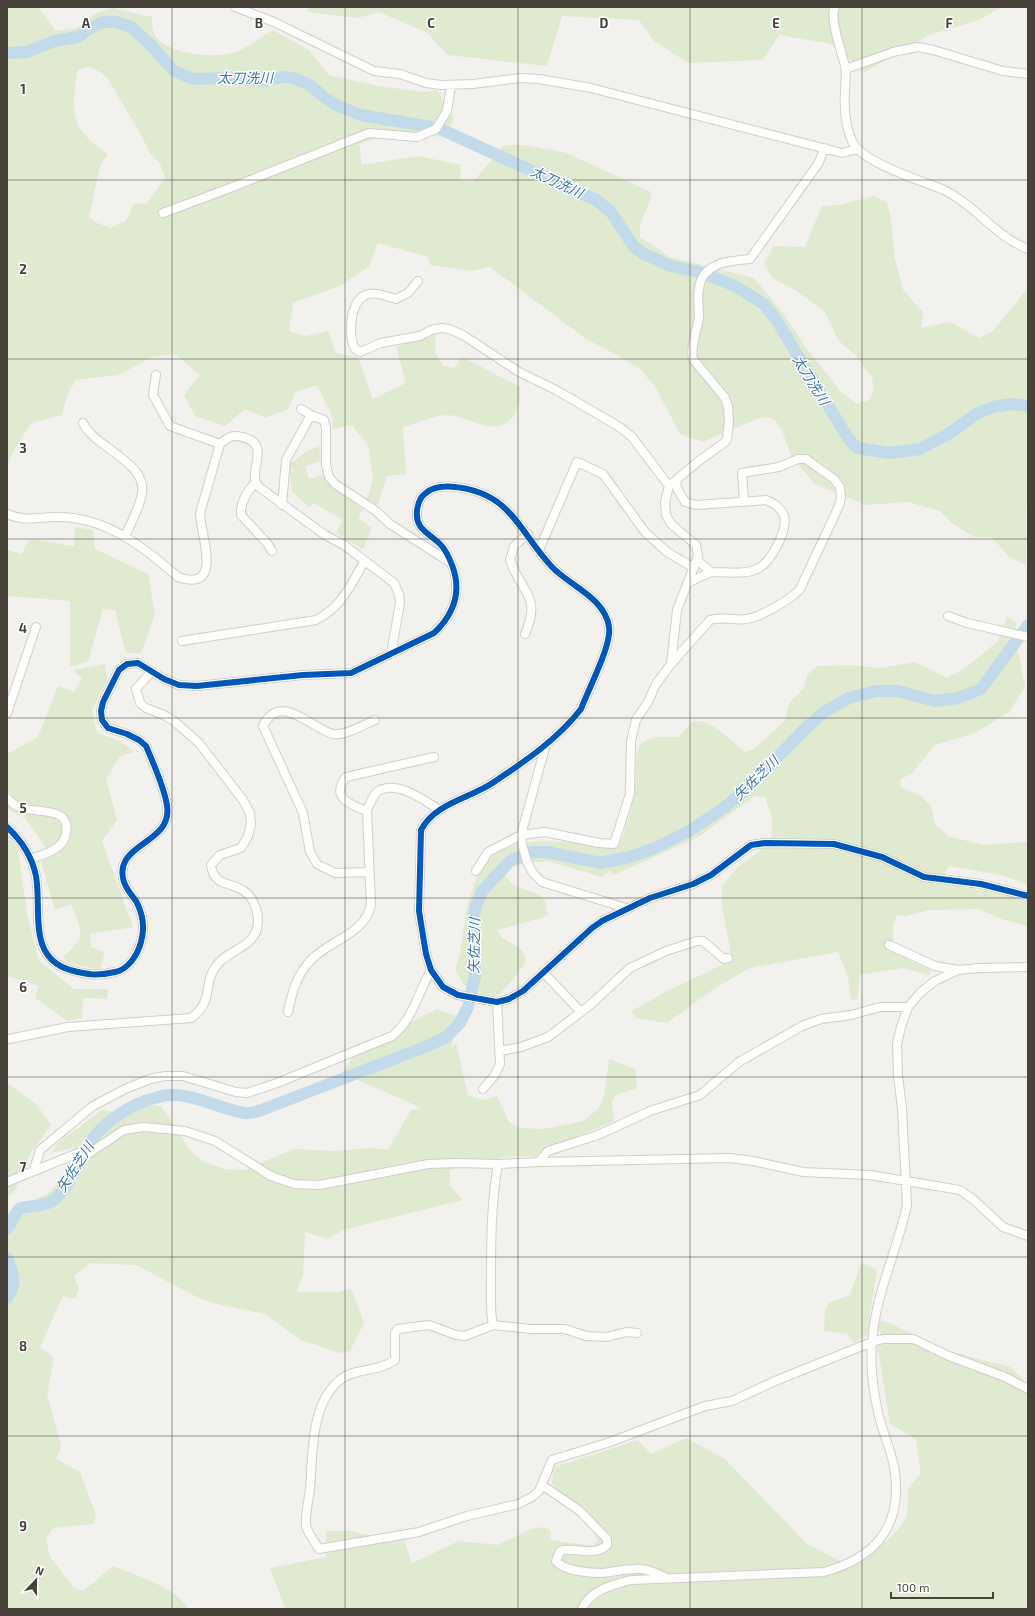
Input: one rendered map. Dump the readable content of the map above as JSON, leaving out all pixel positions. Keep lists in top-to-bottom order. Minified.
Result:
{"water":["太刀洗川","矢佐芝川"],"scale_bar":"100 m","north":"top","grid":{"columns":["A","B","C","D","E","F"],"rows":["1","2","3","4","5","6","7","8","9"]}}
